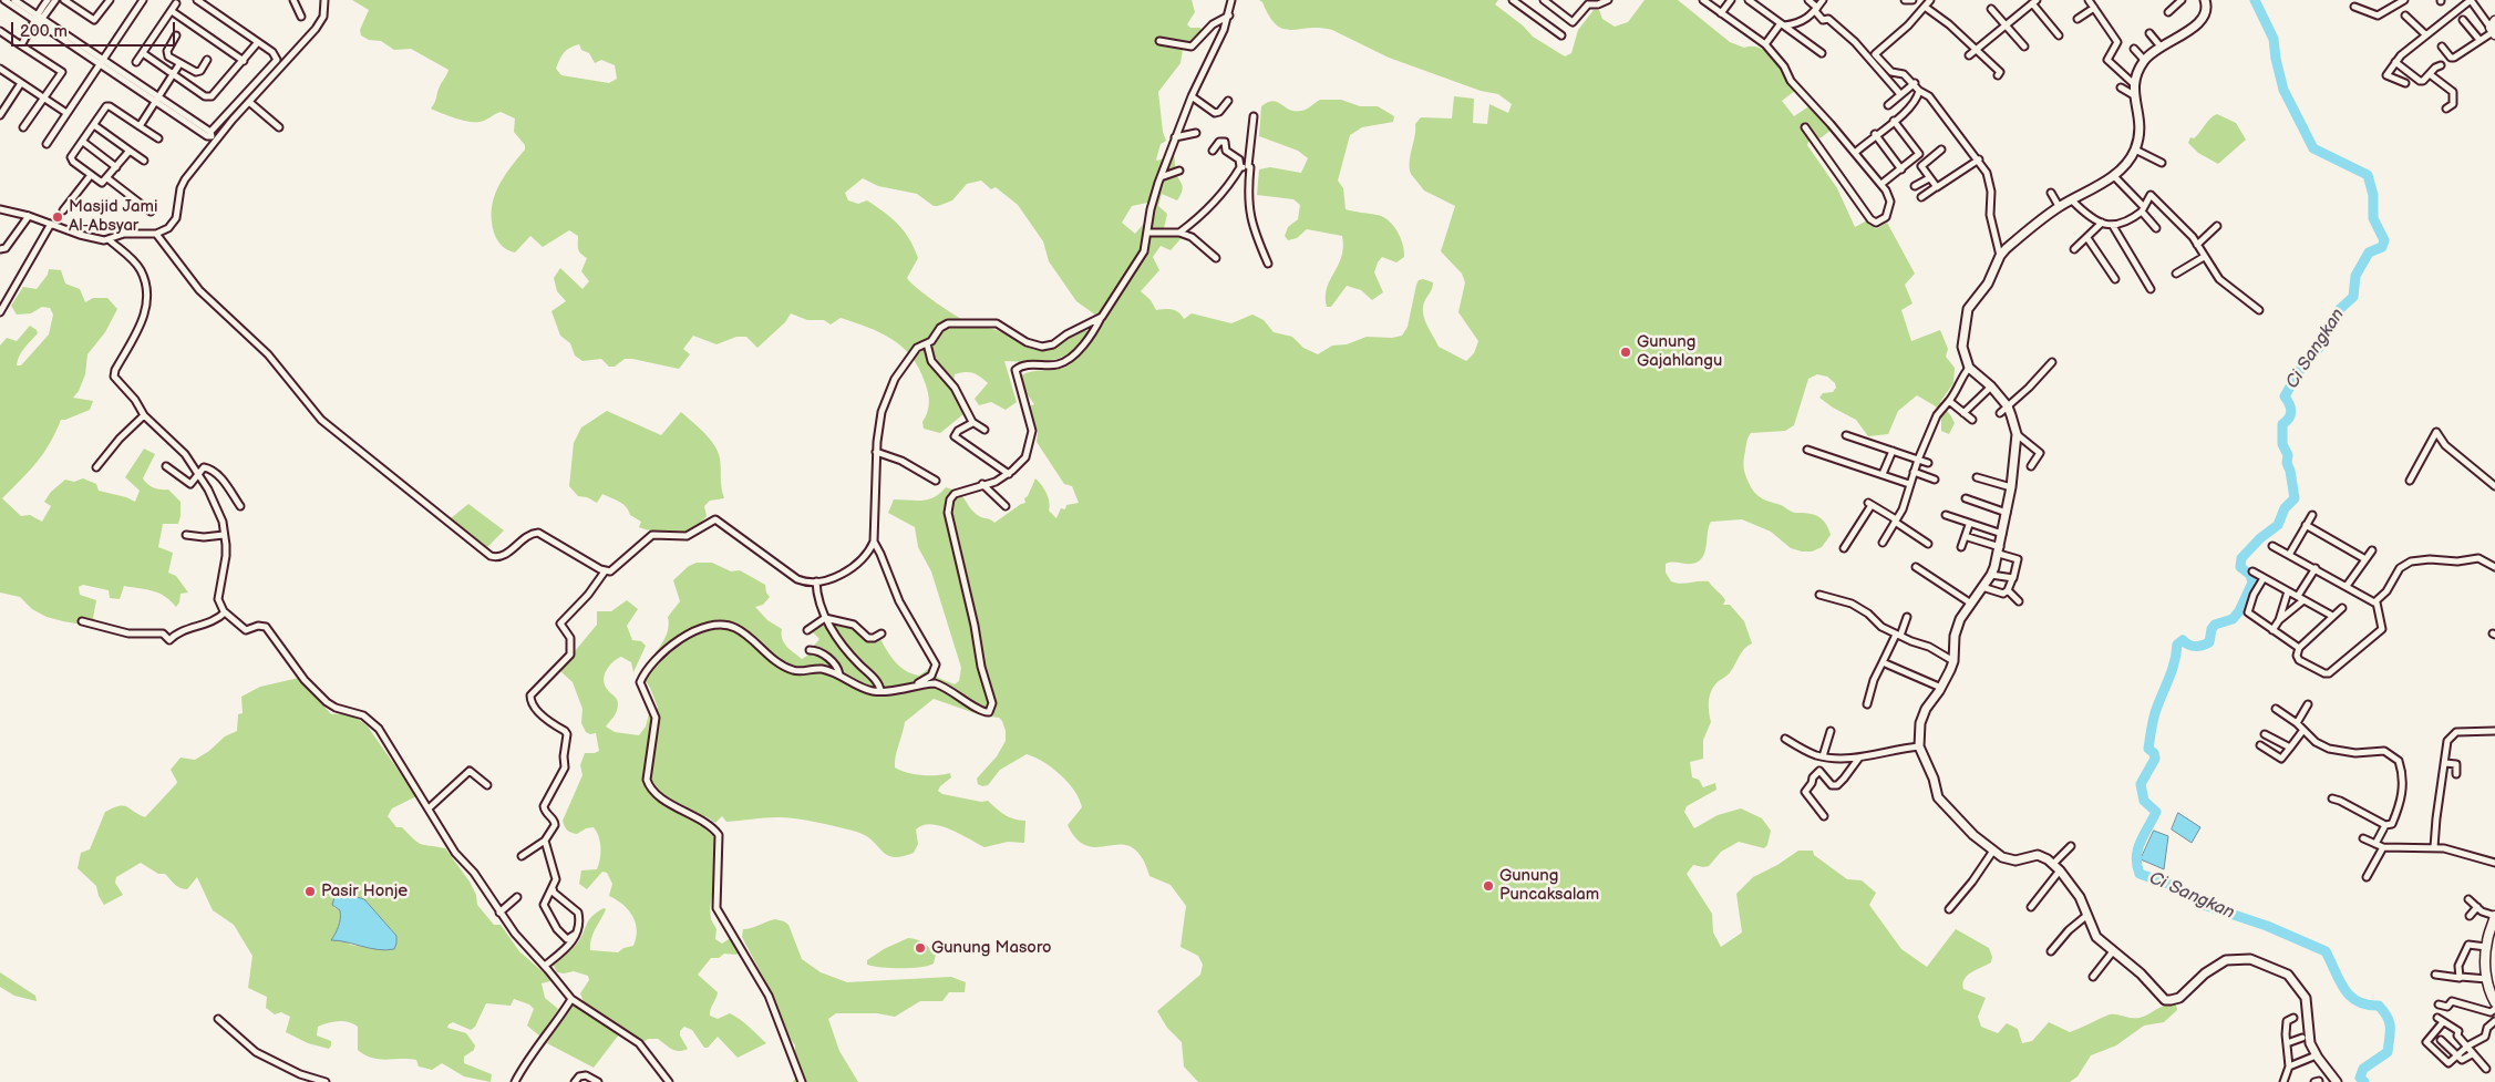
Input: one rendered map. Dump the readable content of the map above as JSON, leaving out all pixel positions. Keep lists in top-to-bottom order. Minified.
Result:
{"water":["Ci Sangkan"],"places":["Masjid Jami Al-Absyar","Gunung Gajahlangu","Gunung Puncaksalam","Pasir Honje","Gunung Masoro"],"scale_bar":"200 m"}
